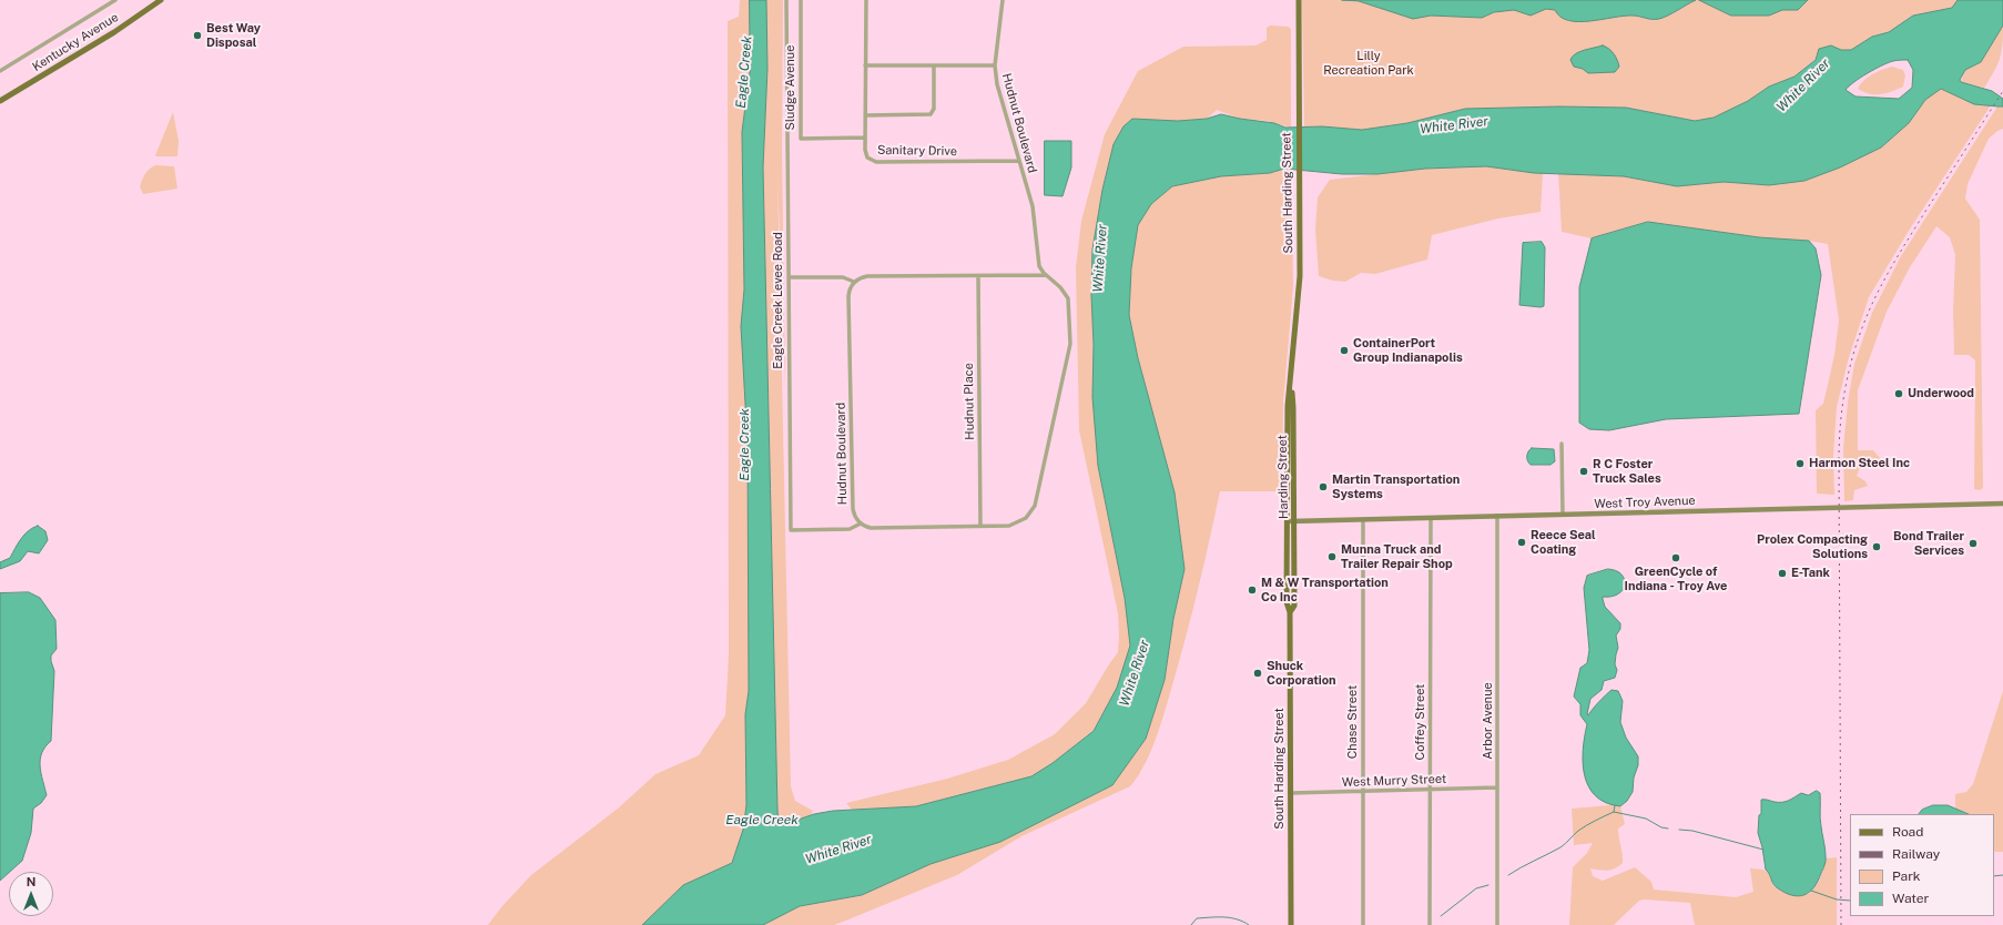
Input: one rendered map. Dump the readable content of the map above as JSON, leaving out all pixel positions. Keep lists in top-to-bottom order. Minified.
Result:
{"streets":{"main road":["Kentucky Avenue","South Harding Street","Harding Street","West Troy Avenue"],"street":["Sludge Avenue","Hudnut Boulevard","Sanitary Drive","Eagle Creek Levee Road","Hudnut Place","Arbor Avenue","Chase Street","Coffey Street","West Murry Street"]},"crossings":[["Sludge Avenue","Sanitary Drive"],["Hudnut Boulevard","Sanitary Drive"],["Hudnut Boulevard","Eagle Creek Levee Road"],["Hudnut Boulevard","Hudnut Place"],["South Harding Street","Harding Street"],["South Harding Street","West Murry Street"],["Harding Street","West Troy Avenue"],["West Troy Avenue","Arbor Avenue"],["West Troy Avenue","Chase Street"],["West Troy Avenue","Coffey Street"],["Arbor Avenue","West Murry Street"],["Chase Street","West Murry Street"],["Coffey Street","West Murry Street"]],"water":["Eagle Creek","White River"],"parks":["Lilly Recreation Park"],"places":["Best Way Disposal","ContainerPort Group Indianapolis","Underwood","Harmon Steel Inc","R C Foster Truck Sales","Martin Transportation Systems","Reece Seal Coating","Bond Trailer Services","Prolex Compacting Solutions","Munna Truck and Trailer Repair Shop","GreenCycle of Indiana - Troy Ave","E-Tank","M & W Transportation Co Inc","Shuck Corporation"],"legend":["Road","Railway","Park","Water"],"north":"top"}
